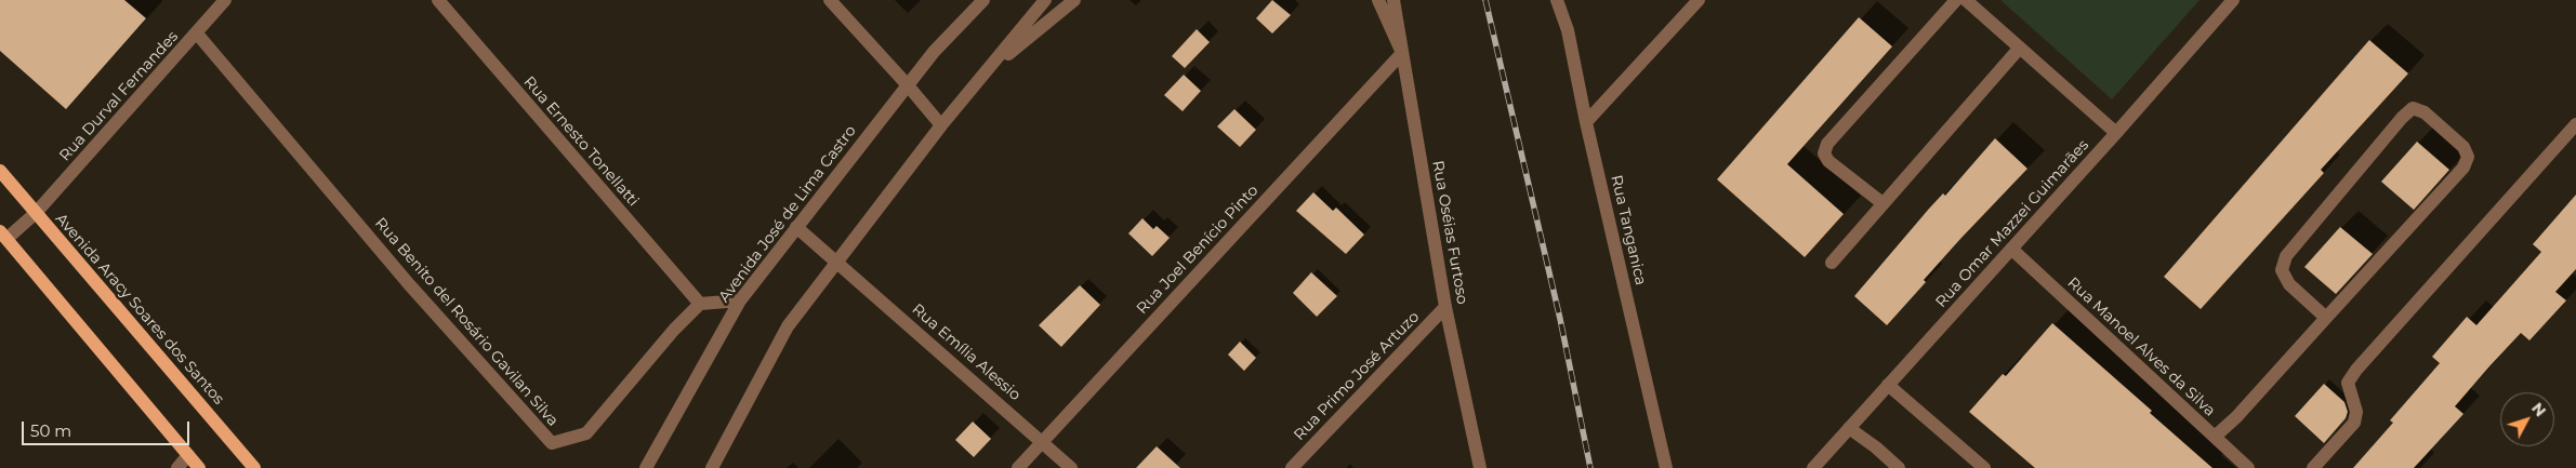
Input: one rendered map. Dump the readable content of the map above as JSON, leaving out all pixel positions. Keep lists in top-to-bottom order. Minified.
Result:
{"streets":{"main road":["Avenida Aracy Soares dos Santos"],"street":["Rua Durval Fernandes","Rua Ernesto Tonellatti","Avenida José de Lima Castro","Rua Omar Mazzei Guimarães","Rua Tanganica","Rua Oséias Furtoso","Rua Joel Benício Pinto","Rua Benito del Rosário Gavilan Silva","Rua Manoel Alves da Silva","Rua Emília Alessio","Rua Primo José Artuzo"]},"crossings":[["Rua Durval Fernandes","Avenida Aracy Soares dos Santos"],["Rua Durval Fernandes","Rua Benito del Rosário Gavilan Silva"],["Rua Ernesto Tonellatti","Rua Benito del Rosário Gavilan Silva"],["Avenida José de Lima Castro","Rua Emília Alessio"],["Rua Omar Mazzei Guimarães","Rua Manoel Alves da Silva"],["Rua Oséias Furtoso","Rua Joel Benício Pinto"],["Rua Oséias Furtoso","Rua Primo José Artuzo"],["Rua Joel Benício Pinto","Rua Emília Alessio"]],"scale_bar":"50 m","north":"top right"}
